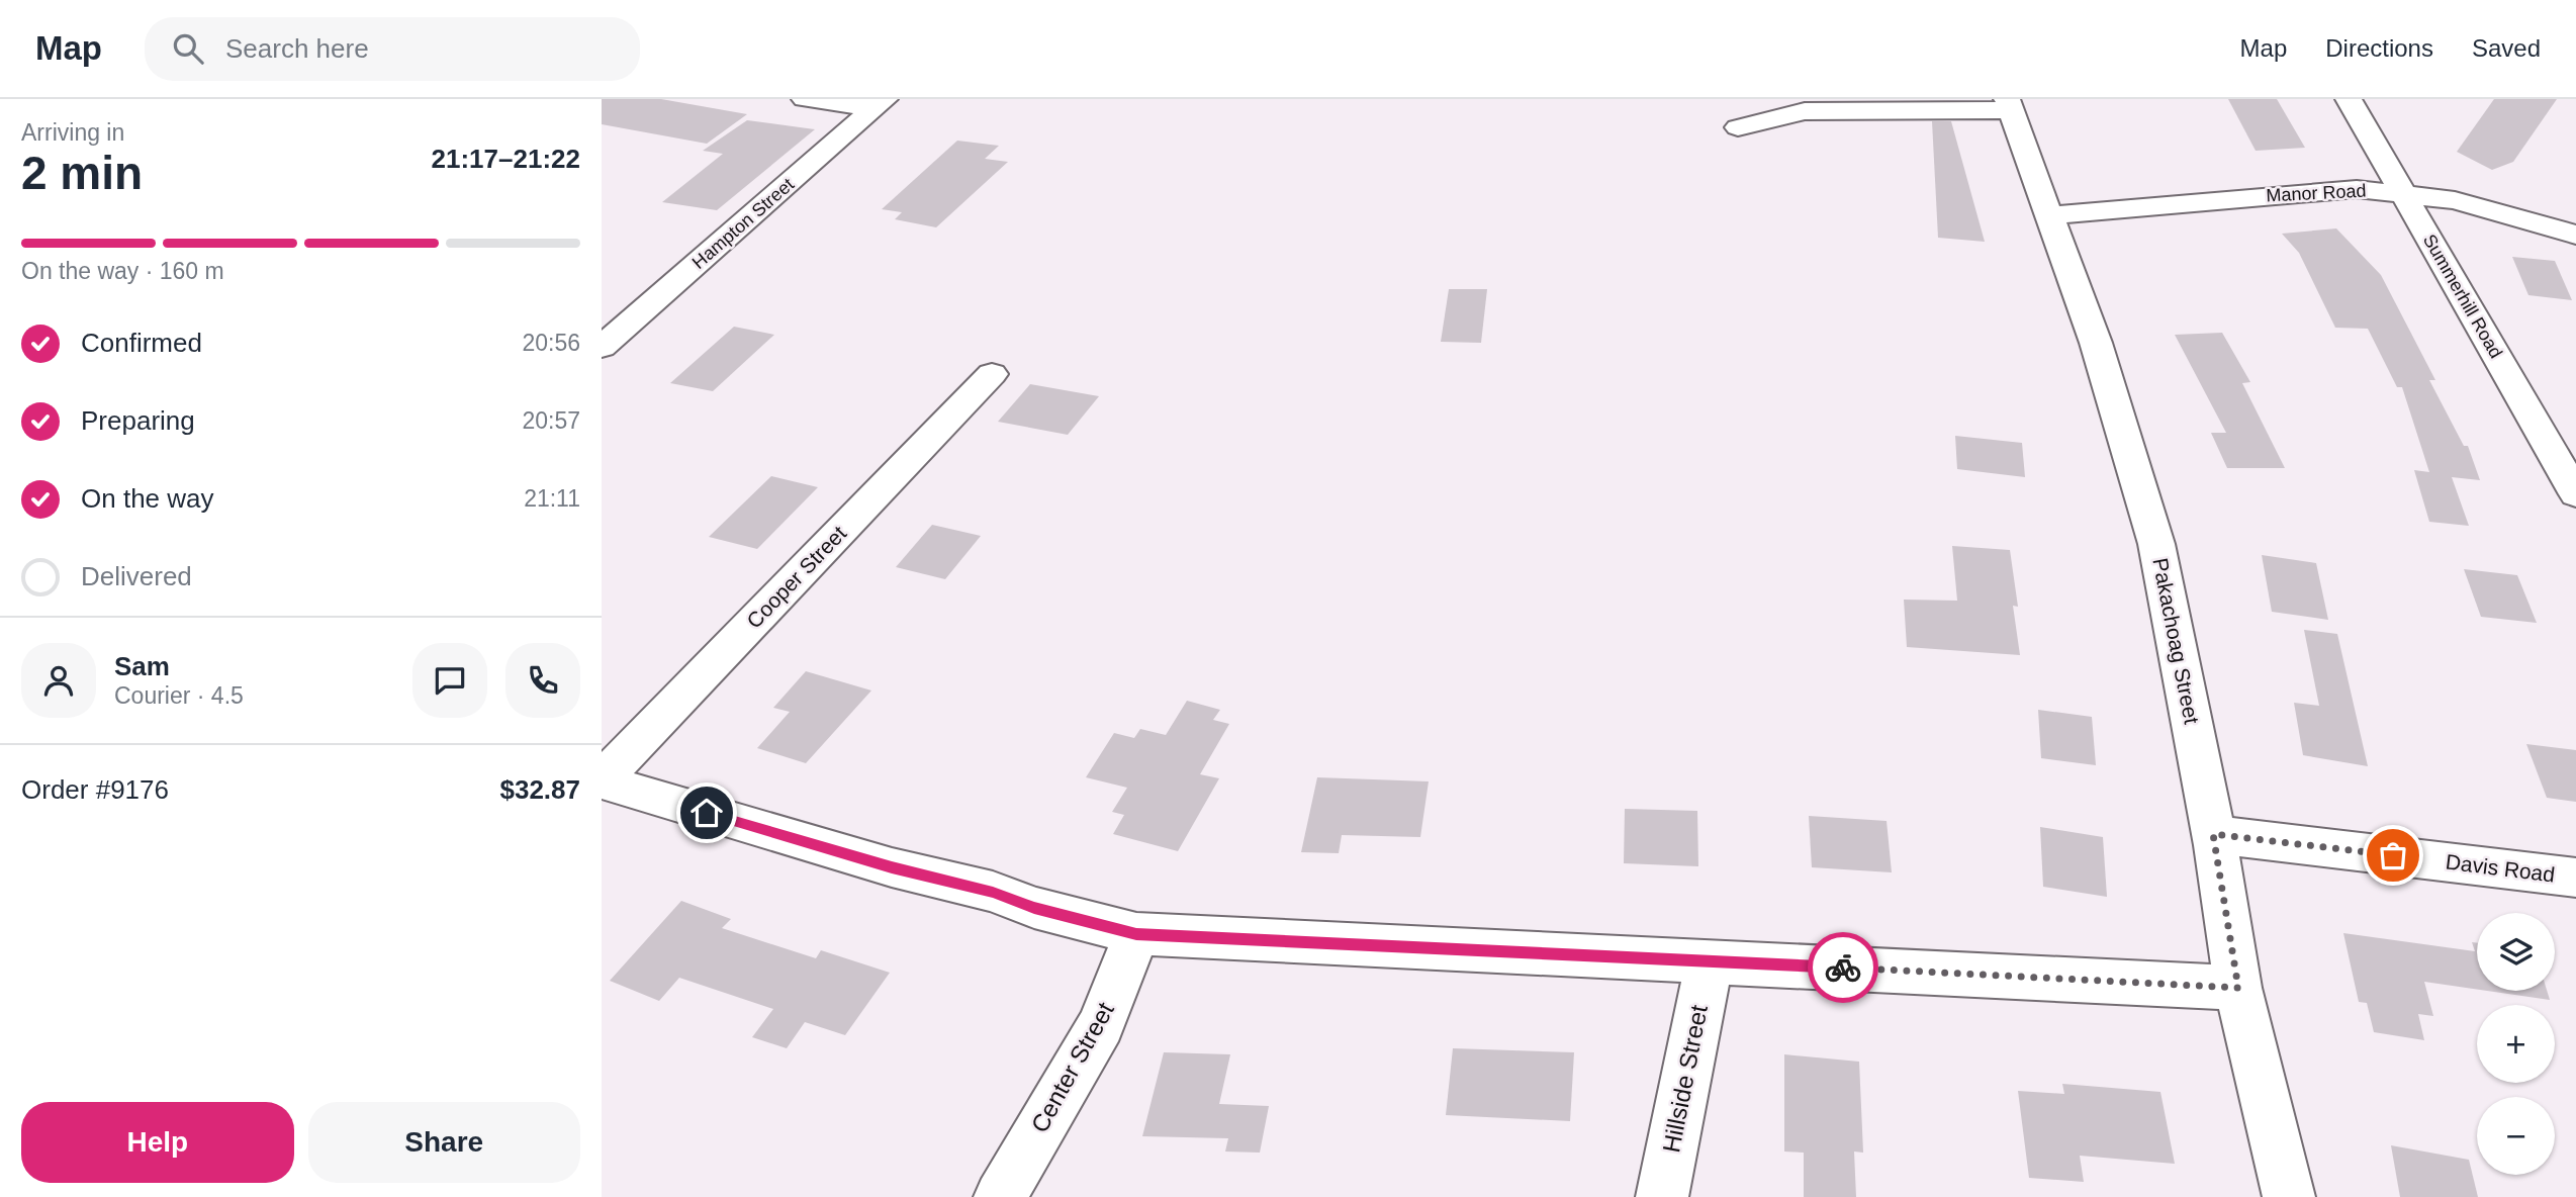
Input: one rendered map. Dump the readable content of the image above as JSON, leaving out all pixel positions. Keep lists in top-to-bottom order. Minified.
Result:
{"streets":{"street":["Manor Road","Hampton Street","Summerhill Road","Cooper Street","Pakachoag Street","Davis Road","Center Street","Hillside Street"]},"crossings":[["Manor Road","Summerhill Road"],["Manor Road","Pakachoag Street"],["Pakachoag Street","Davis Road"]],"page":{"header":"Map","search":"Search here","nav":["Map","Directions","Saved"],"heading":["2 min","Arriving in","21:17–21:22"],"panel":["Sam","Courier · 4.5","Order #9176","$32.87"],"bar":"On the way · 160 m","list":[["Confirmed","20:56"],["Preparing","20:57"],["On the way","21:11"],"Delivered"],"map_buttons":["+","−"],"buttons":["Help","Share"]}}
